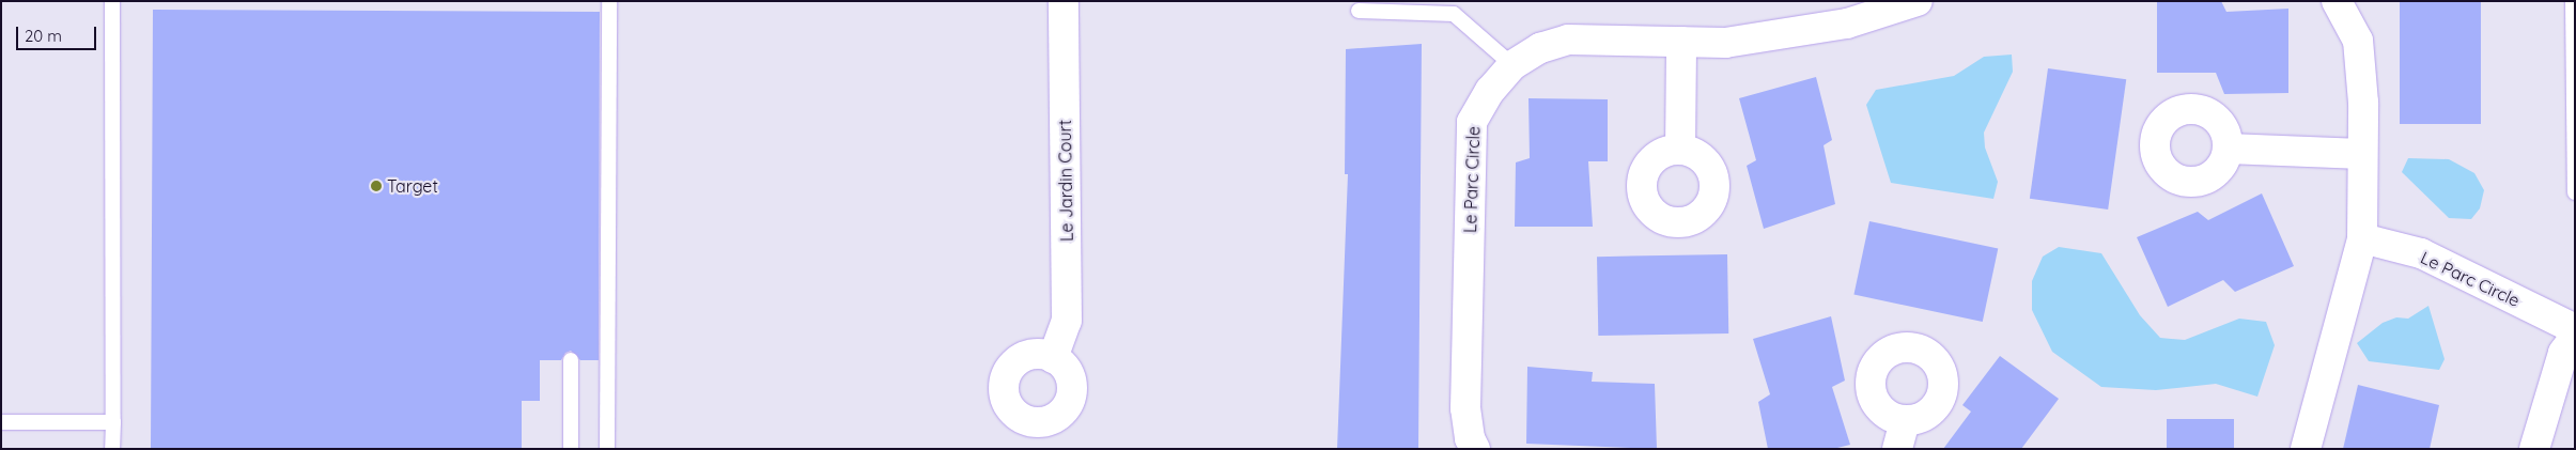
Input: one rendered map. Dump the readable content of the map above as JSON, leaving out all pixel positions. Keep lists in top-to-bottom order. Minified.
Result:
{"streets":{"street":["Le Parc Circle","Le Jardin Court"]},"places":["Target"],"scale_bar":"20 m"}
